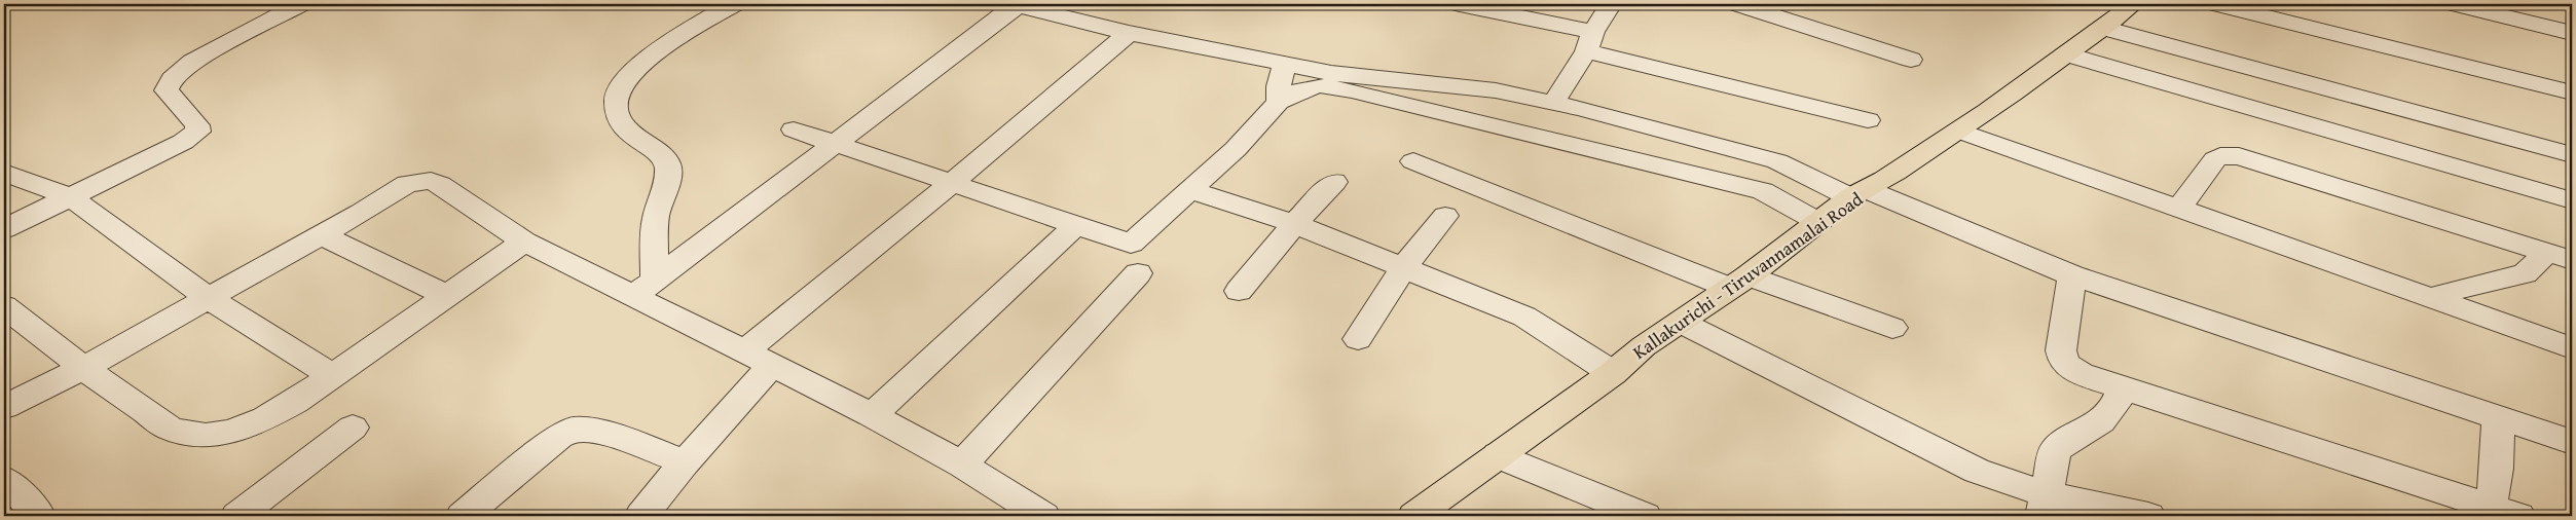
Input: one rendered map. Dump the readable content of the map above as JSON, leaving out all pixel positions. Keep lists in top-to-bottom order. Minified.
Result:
{"streets":{"highway":["Kallakurichi - Tiruvannamalai Road"]}}
